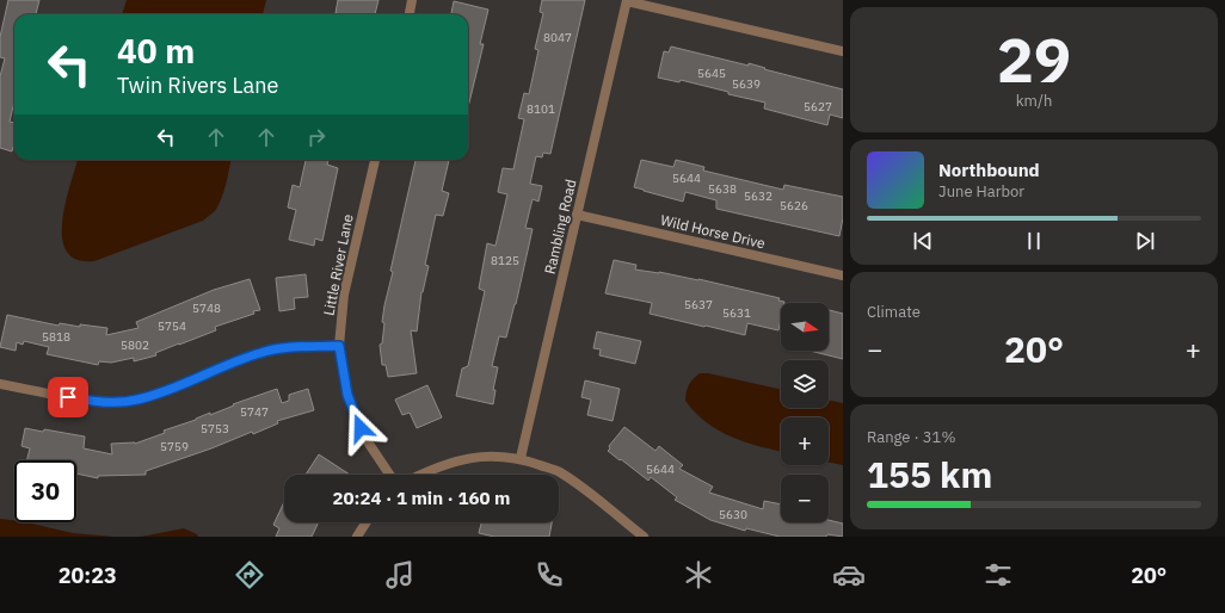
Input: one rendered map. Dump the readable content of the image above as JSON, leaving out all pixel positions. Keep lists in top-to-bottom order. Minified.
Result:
{"streets":{"street":["Rambling Road","Wild Horse Drive","Little River Lane"]},"crossings":[["Rambling Road","Wild Horse Drive"]],"house_numbers":["8047","5645","5639","5627","8101","5644","5638","5632","5626","8125","5637","5748","5631","5754","5818","5802","5747","5753","5759","5644","5630"],"north":"right","page":{"tile":[["29","km/h"],"Climate",["Range · 31%","155 km"]],"turn":["40 m","Twin Rivers Lane"],"song":["Northbound","June Harbor"],"map_buttons":["+","−"],"heat":["−","20°","+"],"limit":"30","trip":"20:24 · 1 min · 160 m","tabs":["20:23","20°"]}}
